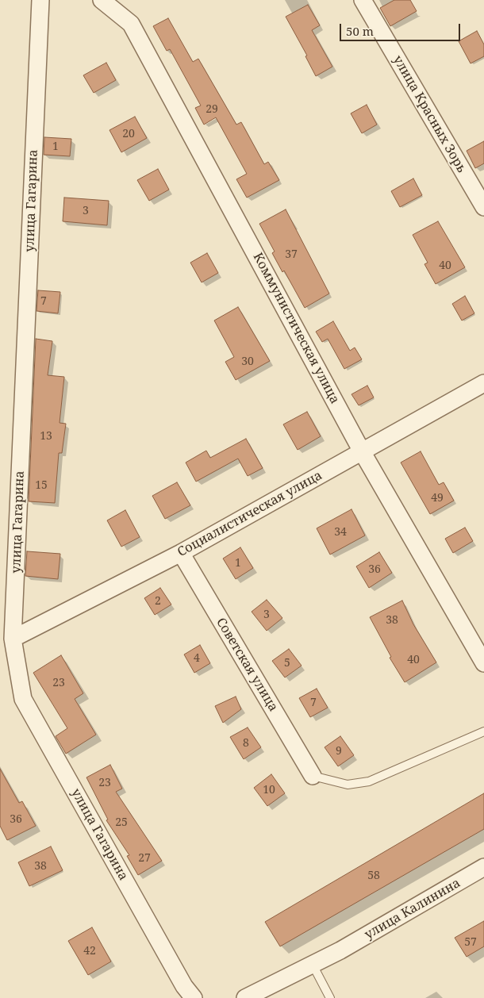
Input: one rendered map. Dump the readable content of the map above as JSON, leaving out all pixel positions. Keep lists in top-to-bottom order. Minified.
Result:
{"streets":{"street":["улица Красных Зорь","улица Гагарина","Коммунистическая улица","Социалистическая улица","Советская улица","улица Калинина"]},"crossings":[["улица Гагарина","Социалистическая улица"],["Коммунистическая улица","Социалистическая улица"],["Социалистическая улица","Советская улица"]],"house_numbers":["29","20","1","3","37","40","7","30","13","15","49","34","1","36","2","3","38","4","40","5","23","7","8","9","23","10","36","25","27","38","58","57","42"],"scale_bar":"50 m"}
